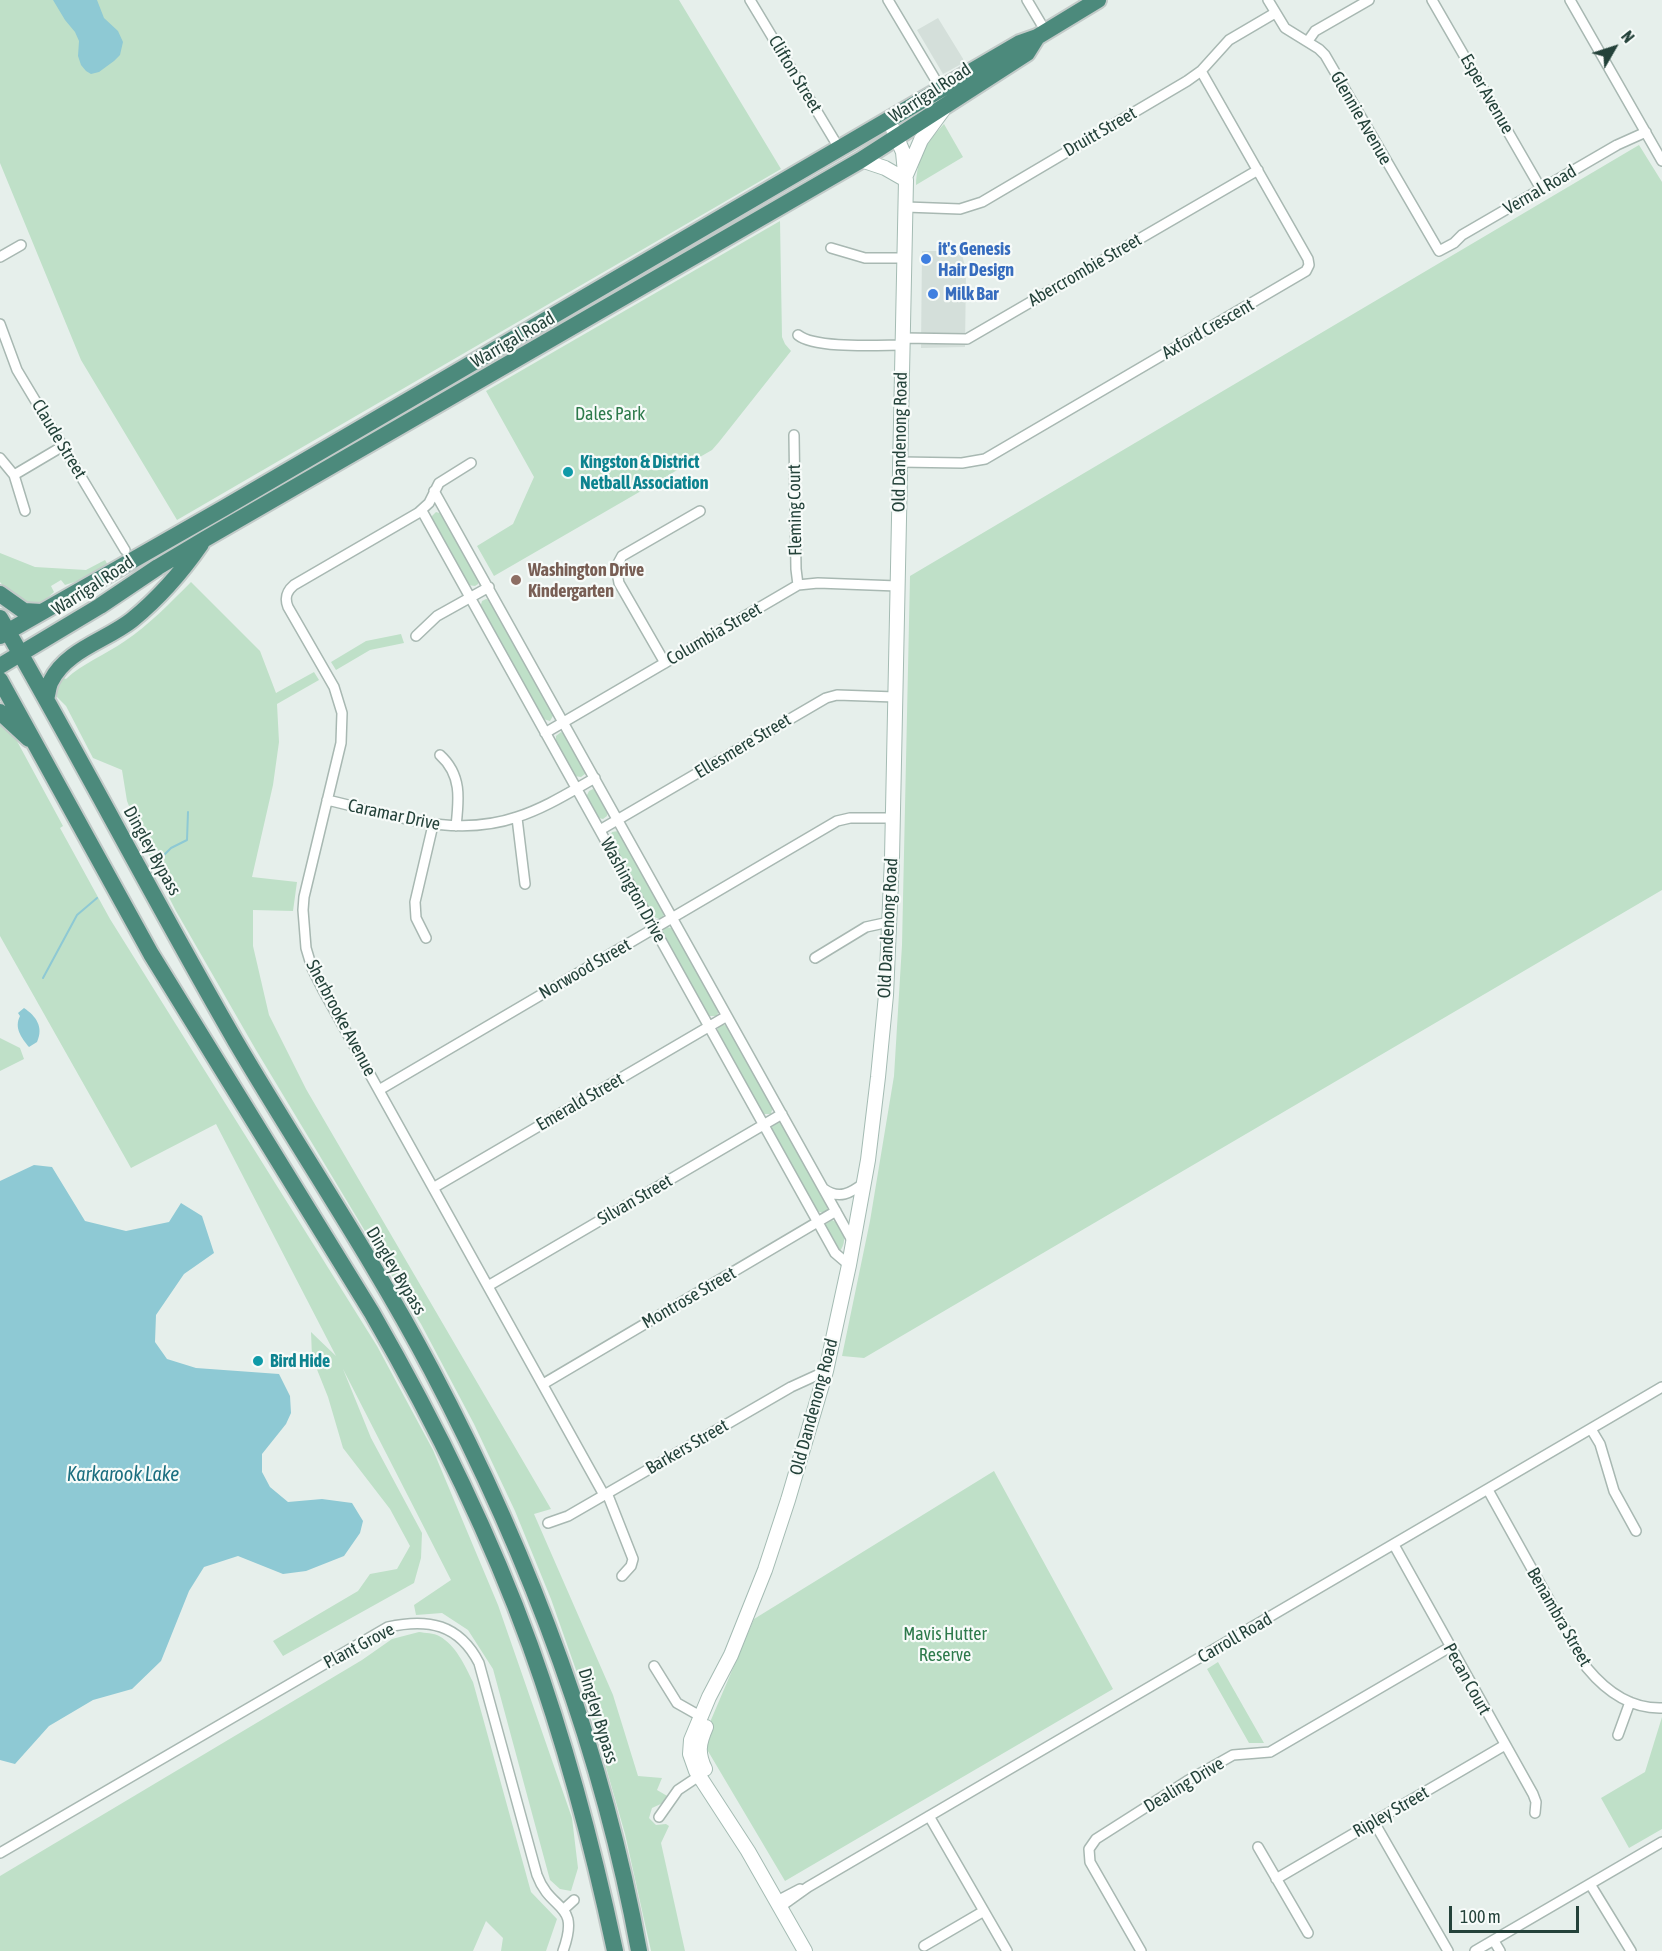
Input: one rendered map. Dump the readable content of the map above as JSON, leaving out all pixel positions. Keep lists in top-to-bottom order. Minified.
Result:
{"streets":{"highway":["Warrigal Road","Dingley Bypass"],"main road":["Old Dandenong Road"],"street":["Clifton Street","Esper Avenue","Glennie Avenue","Druitt Street","Vernal Road","Abercrombie Street","Axford Crescent","Claude Street","Fleming Court","Columbia Street","Ellesmere Street","Caramar Drive","Washington Drive","Norwood Street","Sherbrooke Avenue","Emerald Street","Silvan Street","Montrose Street","Barkers Street","Benambra Street","Carroll Road","Plant Grove","Pecan Court","Dealing Drive","Ripley Street"]},"crossings":[["Clifton Street","Warrigal Road"],["Warrigal Road","Old Dandenong Road"],["Warrigal Road","Dingley Bypass"],["Esper Avenue","Vernal Road"],["Glennie Avenue","Druitt Street"],["Glennie Avenue","Vernal Road"],["Druitt Street","Axford Crescent"],["Druitt Street","Old Dandenong Road"],["Abercrombie Street","Axford Crescent"],["Abercrombie Street","Old Dandenong Road"],["Axford Crescent","Old Dandenong Road"],["Old Dandenong Road","Columbia Street"],["Old Dandenong Road","Ellesmere Street"],["Old Dandenong Road","Washington Drive"],["Old Dandenong Road","Norwood Street"],["Old Dandenong Road","Barkers Street"],["Old Dandenong Road","Carroll Road"],["Fleming Court","Columbia Street"],["Columbia Street","Washington Drive"],["Ellesmere Street","Washington Drive"],["Caramar Drive","Washington Drive"],["Caramar Drive","Sherbrooke Avenue"],["Washington Drive","Norwood Street"],["Washington Drive","Sherbrooke Avenue"],["Washington Drive","Emerald Street"],["Washington Drive","Silvan Street"],["Washington Drive","Montrose Street"],["Norwood Street","Sherbrooke Avenue"],["Sherbrooke Avenue","Emerald Street"],["Sherbrooke Avenue","Silvan Street"],["Sherbrooke Avenue","Montrose Street"],["Sherbrooke Avenue","Barkers Street"],["Benambra Street","Carroll Road"],["Carroll Road","Pecan Court"],["Pecan Court","Dealing Drive"],["Pecan Court","Ripley Street"]],"water":["Karkarook Lake"],"parks":["Dales Park","Mavis Hutter Reserve"],"places":["it's Genesis Hair Design","Milk Bar","Kingston & District Netball Association","Washington Drive Kindergarten","Bird Hide"],"scale_bar":"100 m","north":"top right"}
